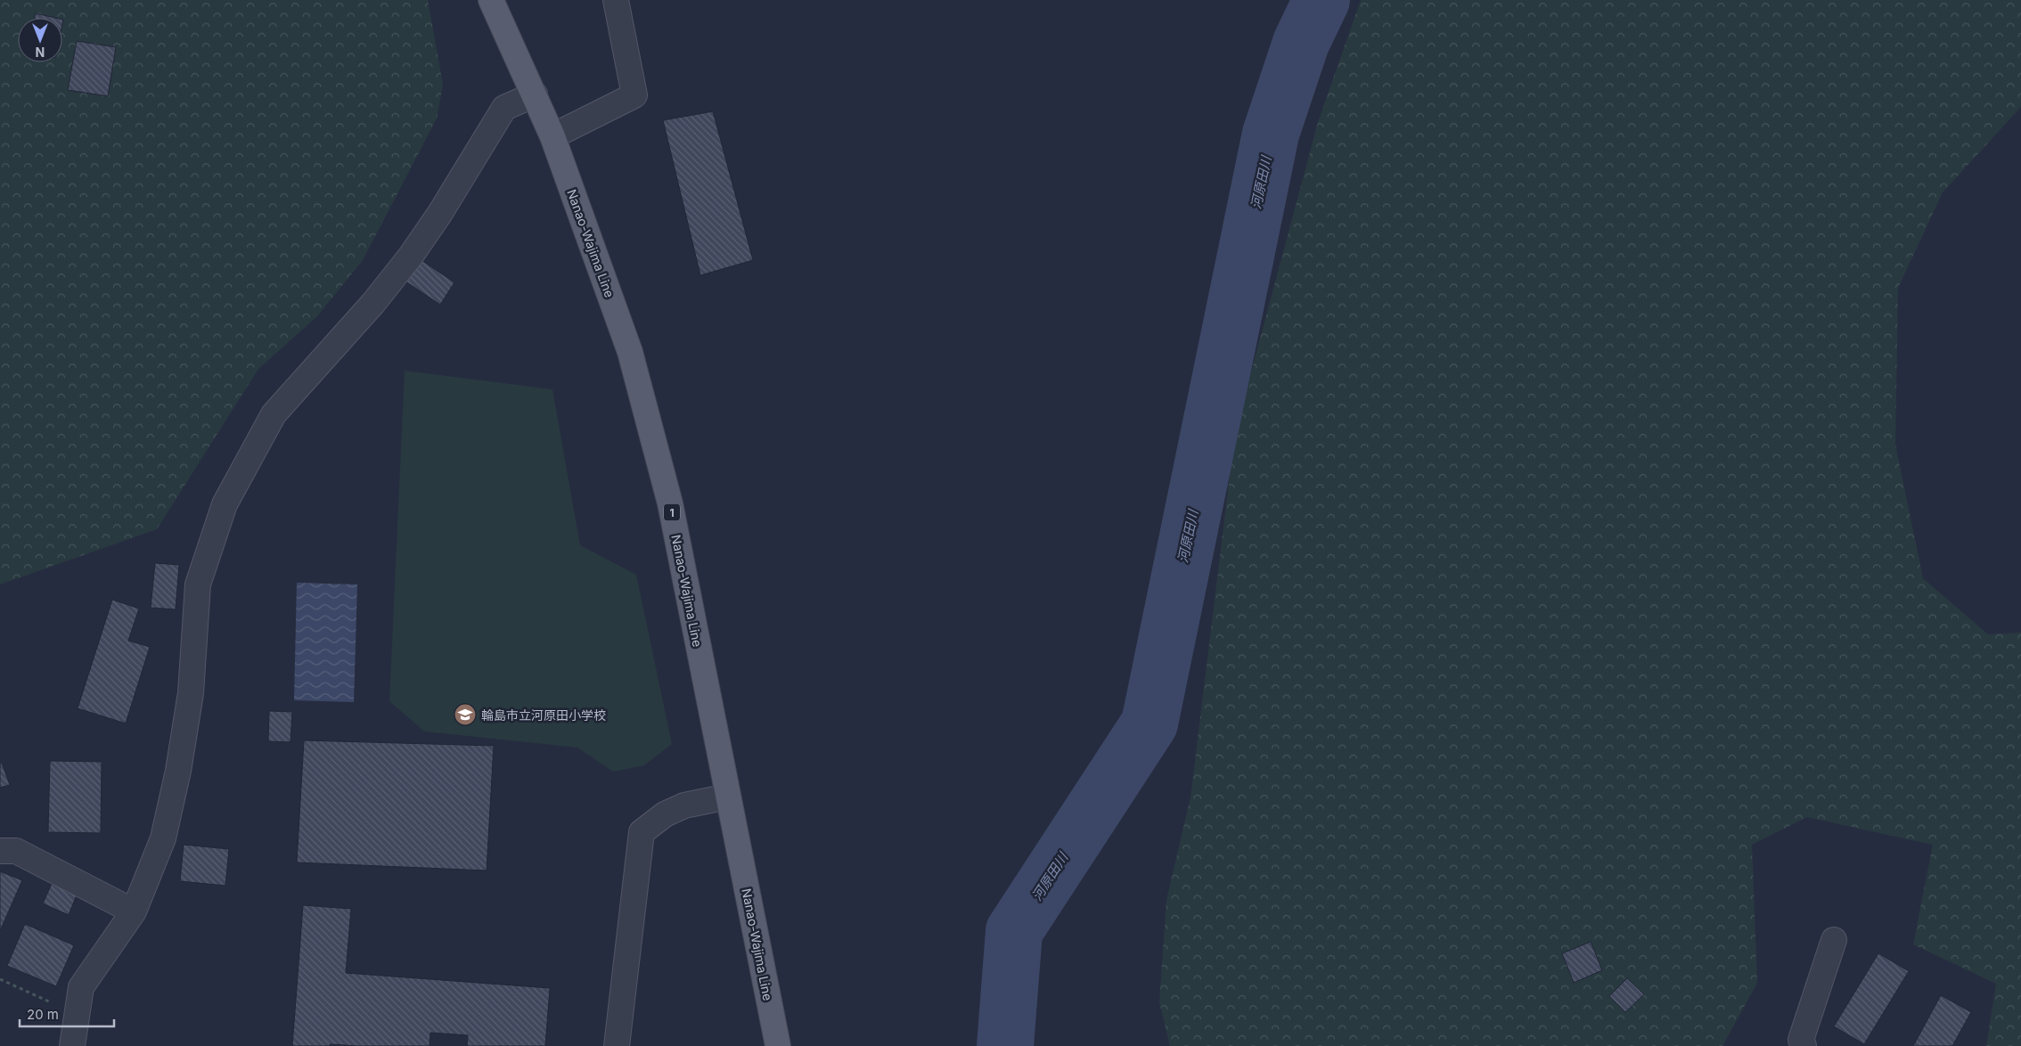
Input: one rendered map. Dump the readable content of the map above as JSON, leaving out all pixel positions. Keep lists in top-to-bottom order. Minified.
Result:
{"streets":{"main road":["Nanao-Wajima Line","1"]},"water":["河原田川"],"places":{"school or university":["輪島市立河原田小学校"]},"scale_bar":"20 m","north":"bottom"}
